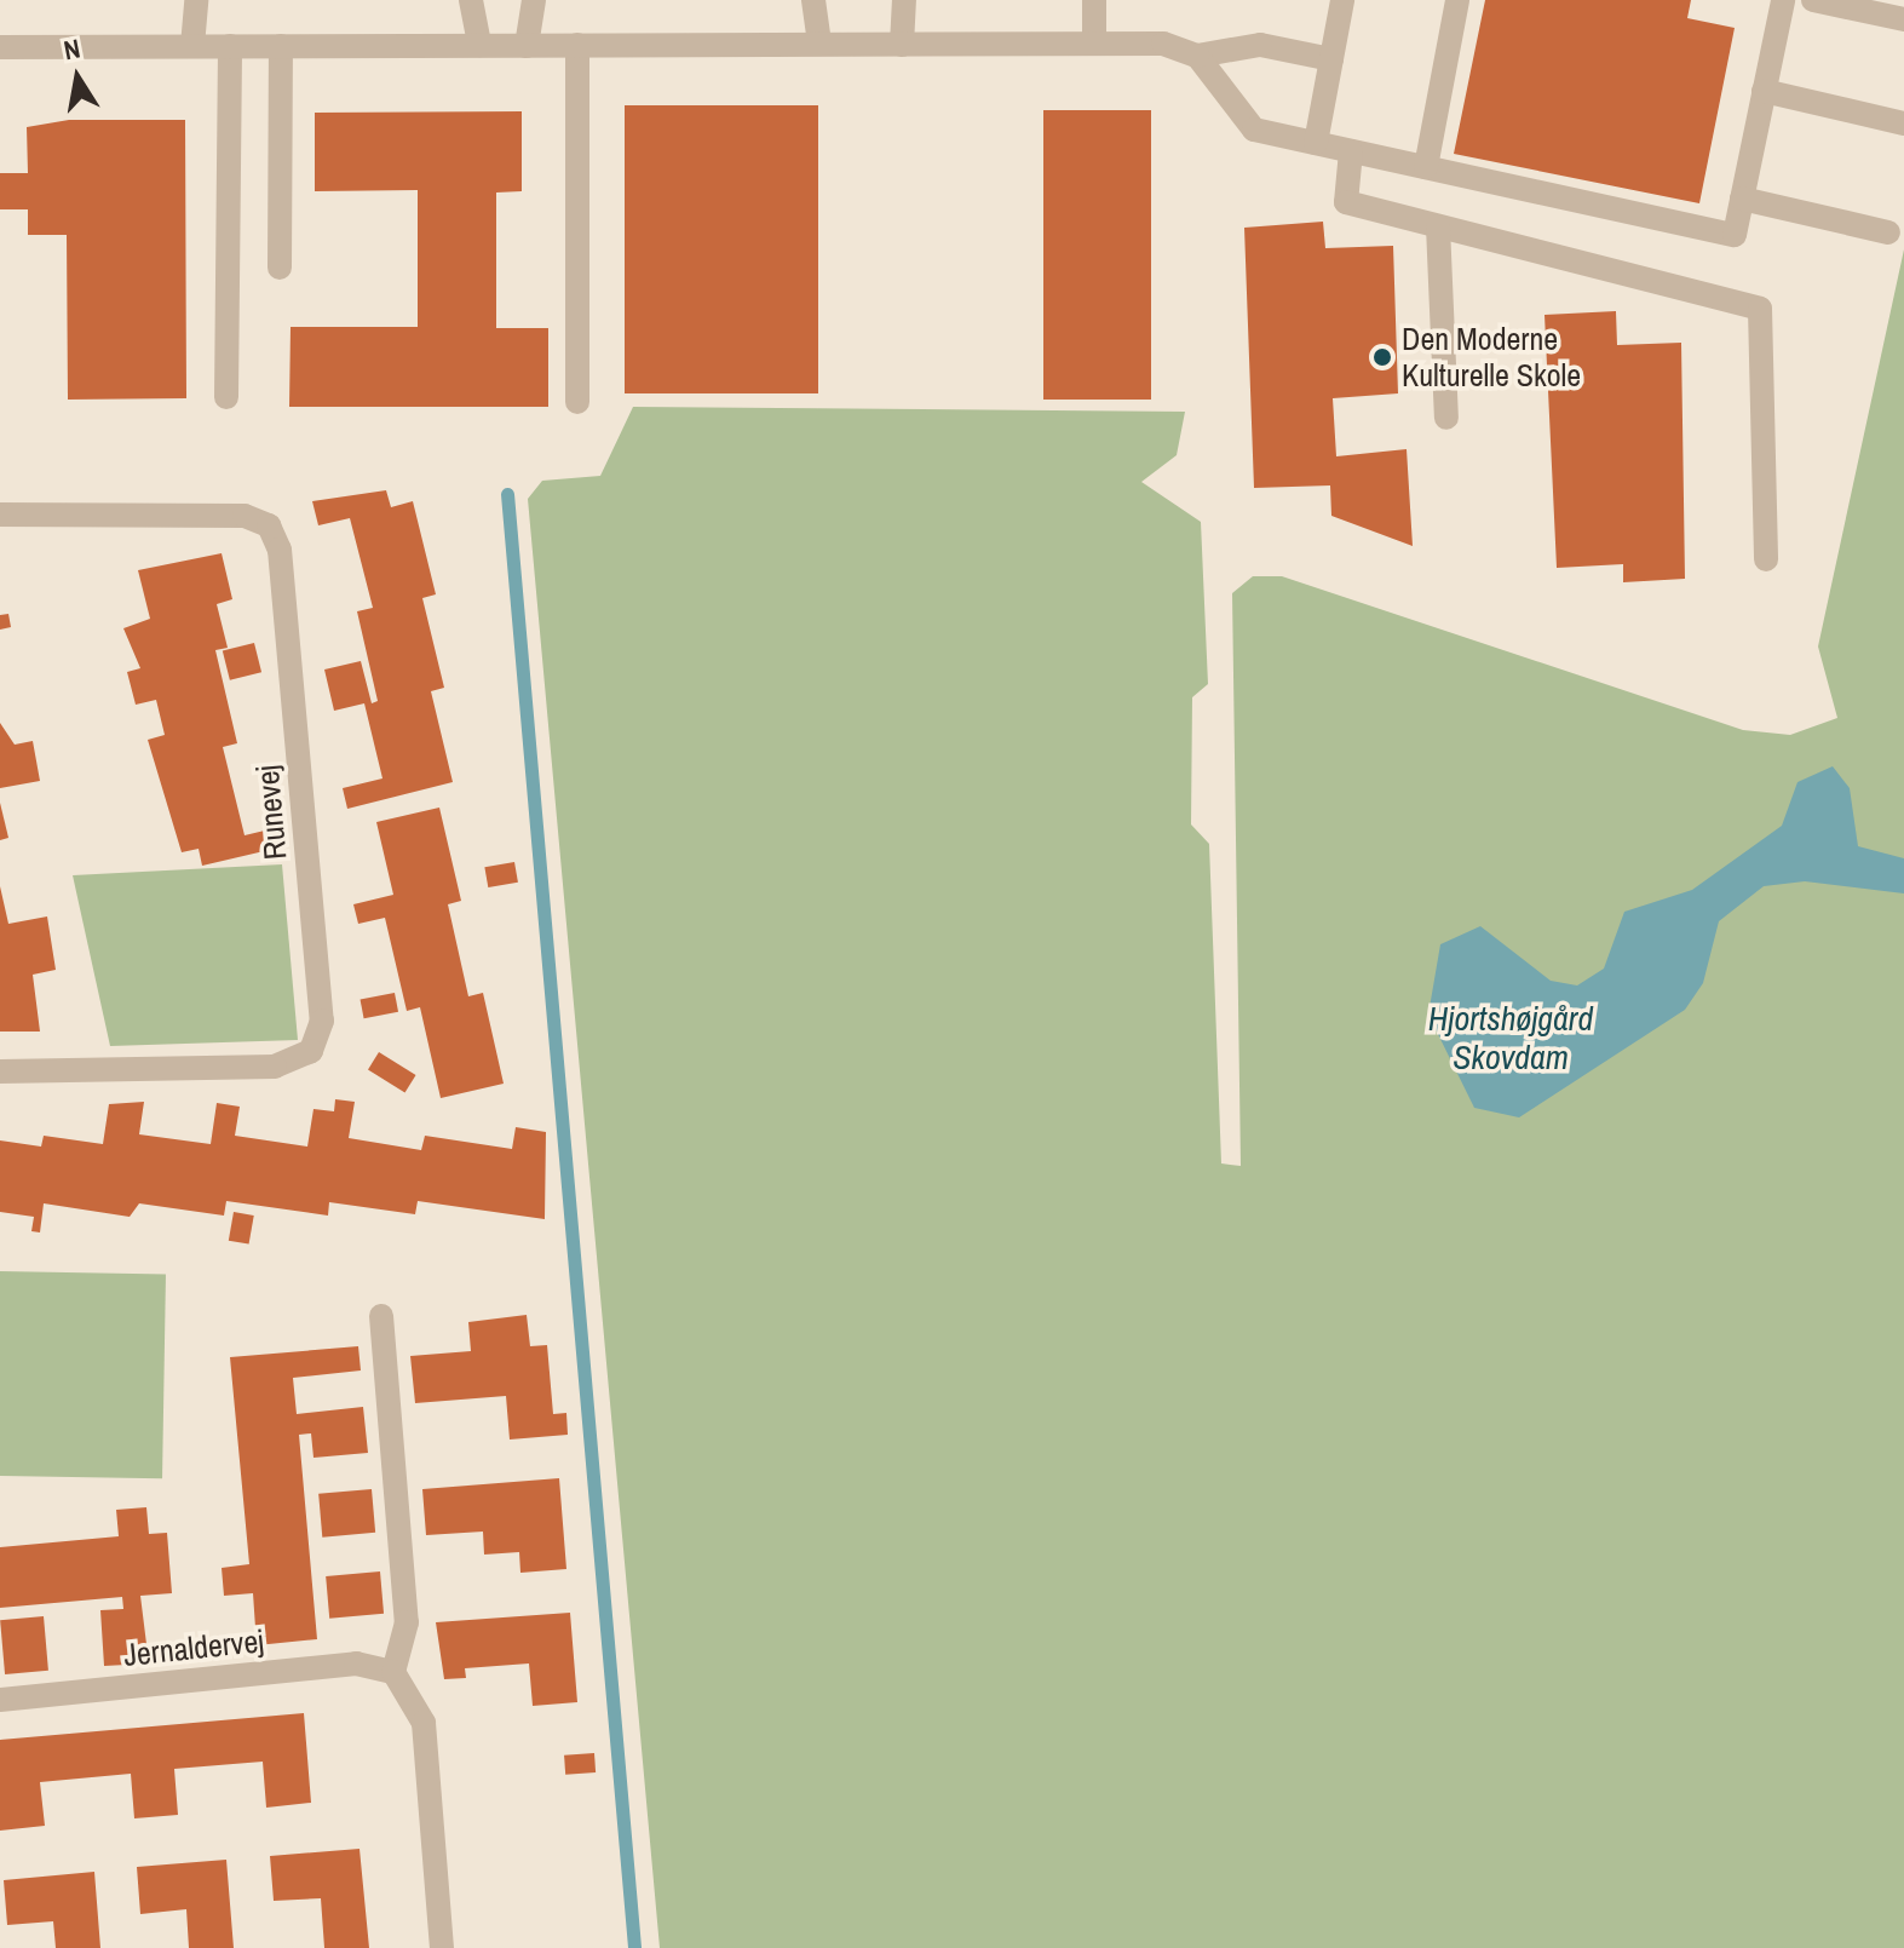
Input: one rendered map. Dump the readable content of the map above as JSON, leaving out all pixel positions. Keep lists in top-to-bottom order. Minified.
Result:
{"streets":{"street":["Runevej","Jernaldervej"]},"water":["Hjortshøjgård Skovdam"],"places":["Den Moderne Kulturelle Skole"],"north":"top"}
